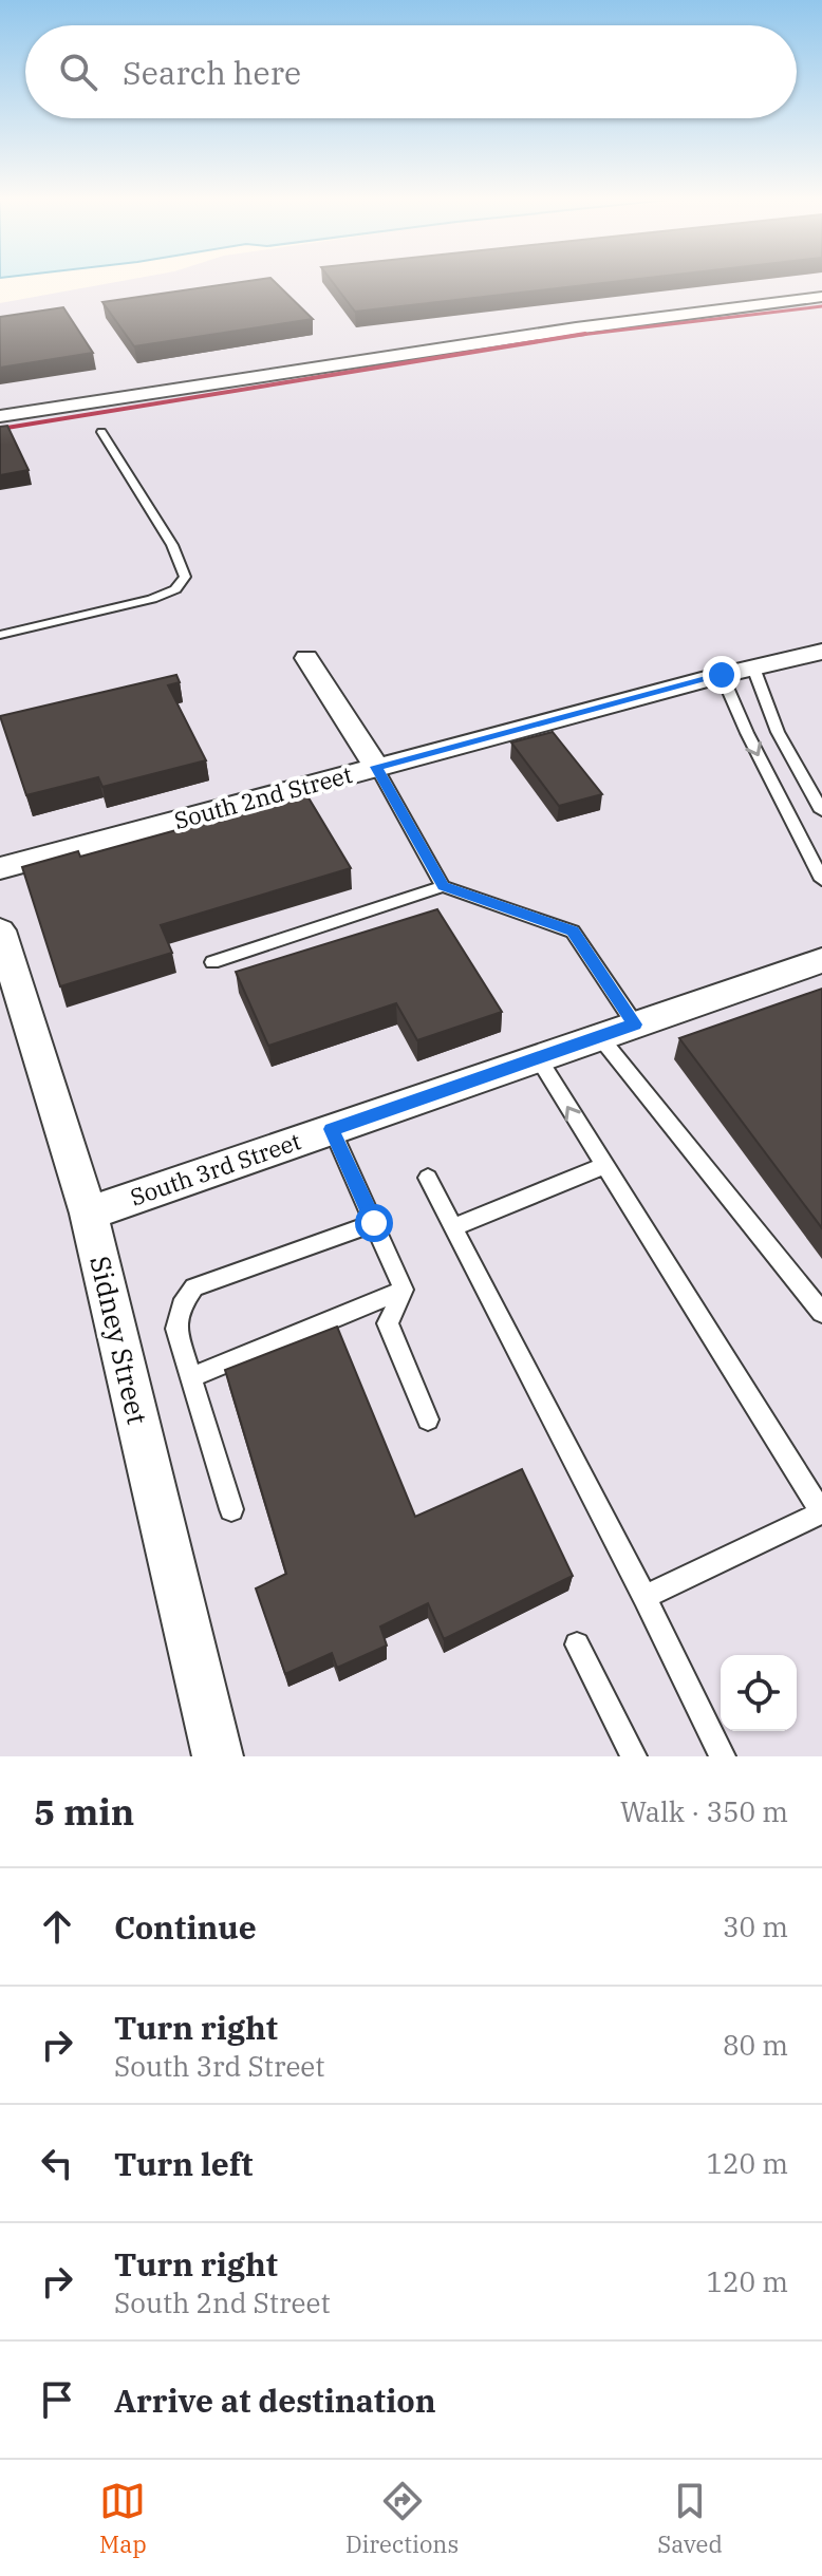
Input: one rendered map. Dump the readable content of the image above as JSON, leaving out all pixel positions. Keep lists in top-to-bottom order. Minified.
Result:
{"streets":{"street":["South 2nd Street","South 3rd Street","Sidney Street"]},"crossings":[["South 3rd Street","Sidney Street"]],"page":{"search":"Search here","heading":["5 min","Walk · 350 m"],"list":[["Continue","30 m"],["Turn right","South 3rd Street","80 m"],["Turn left","120 m"],["Turn right","South 2nd Street","120 m"],"Arrive at destination"],"nav":["Map","Directions","Saved"]}}
